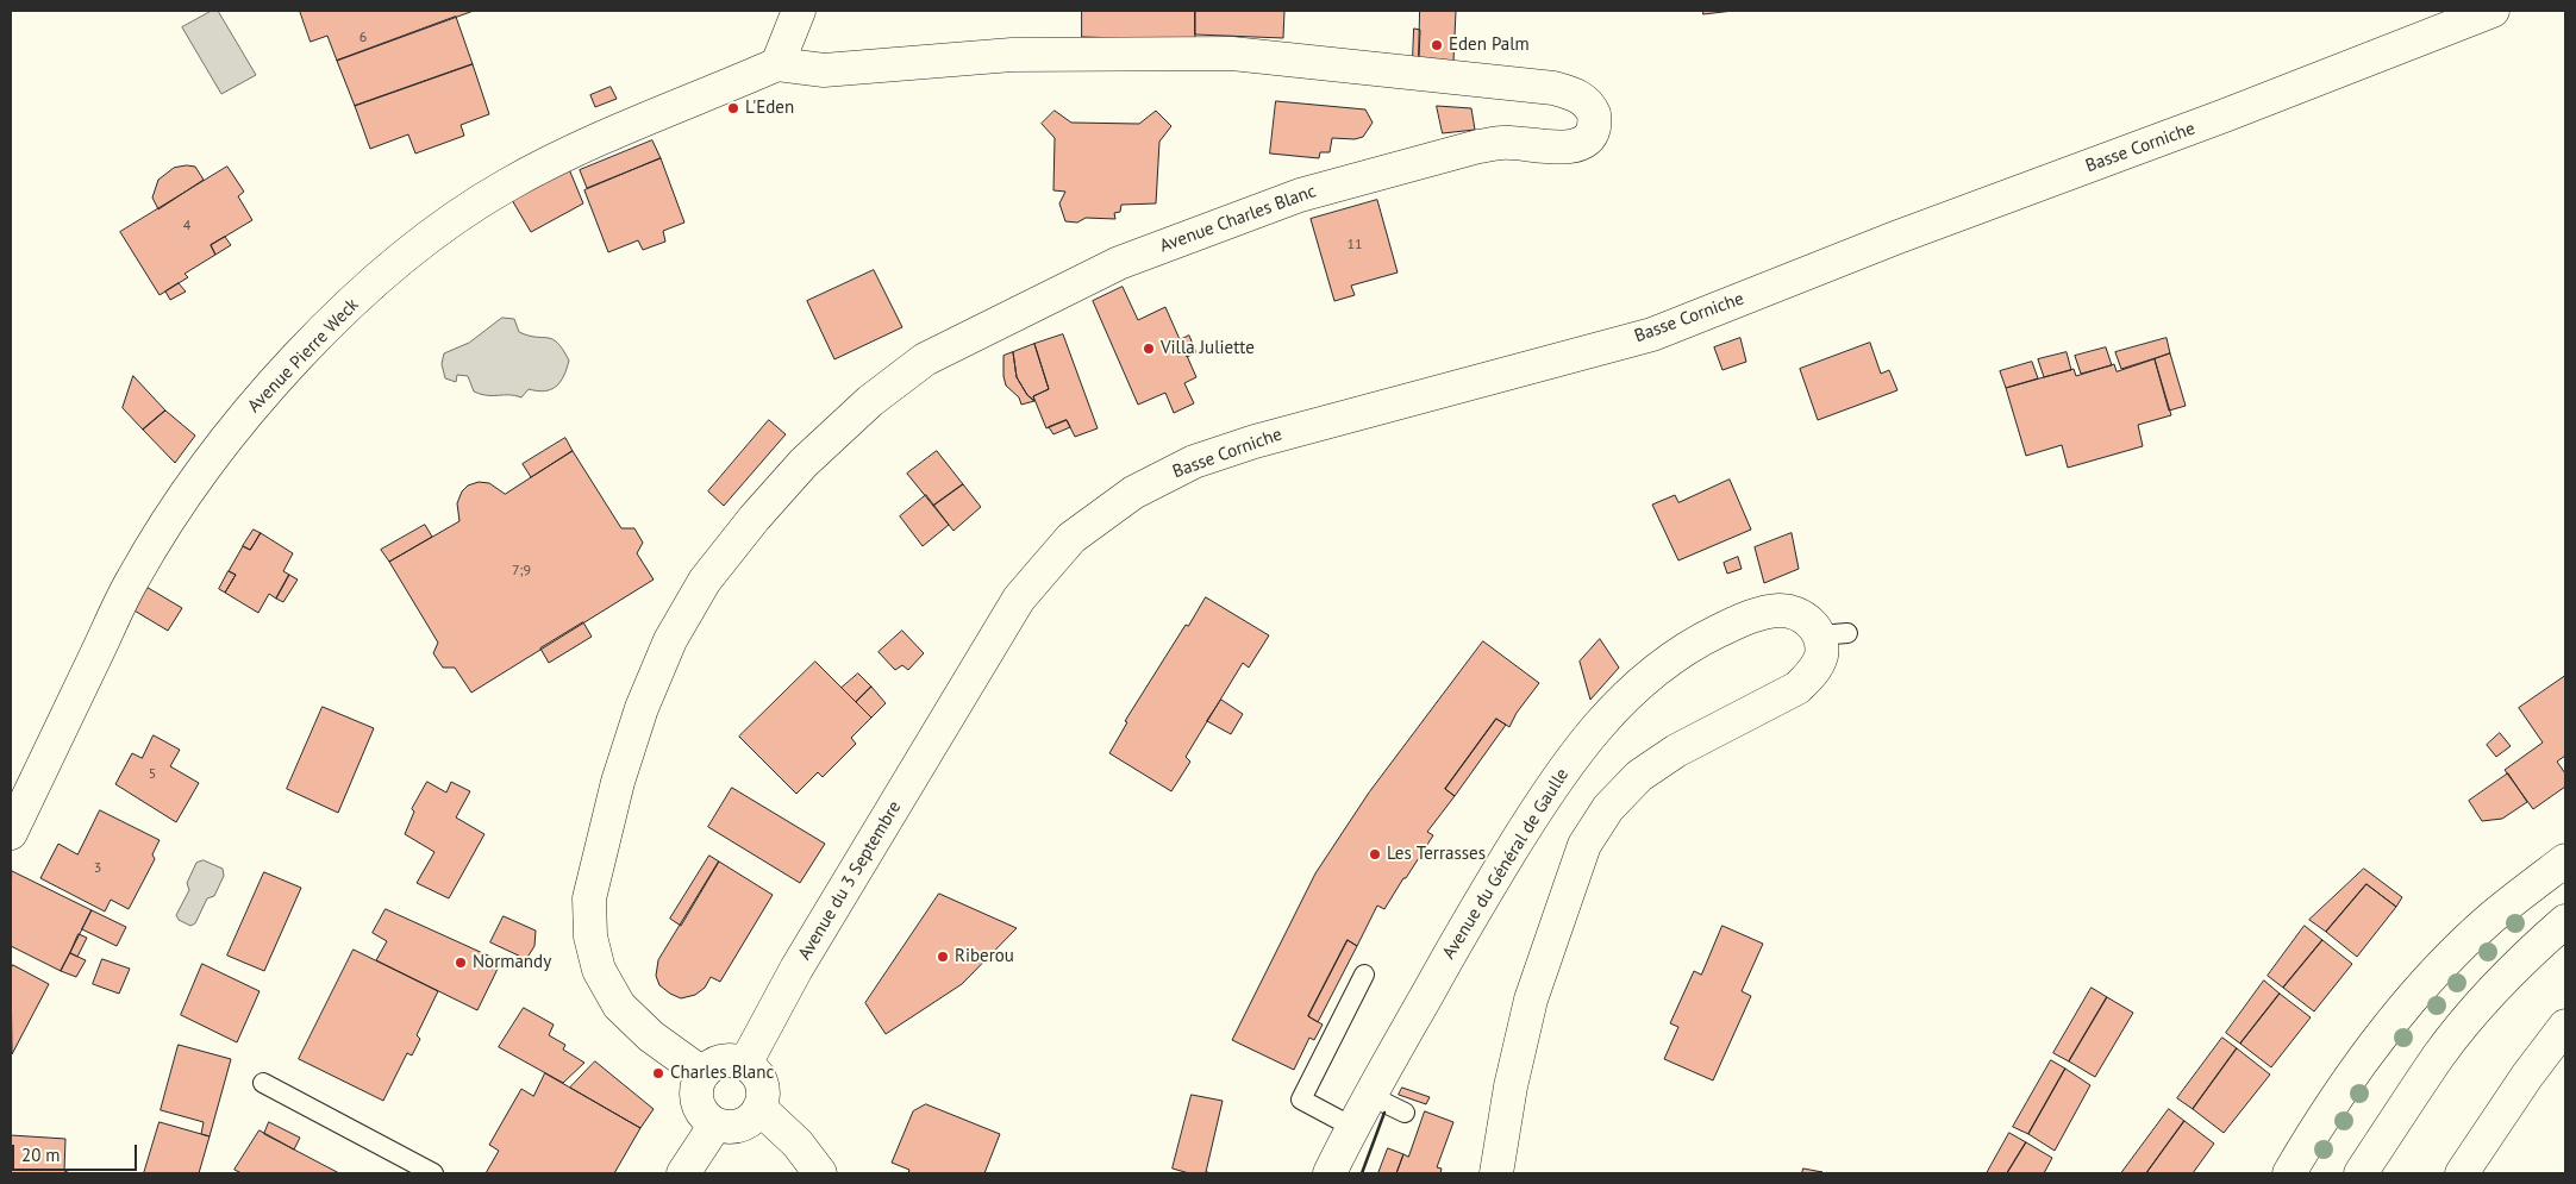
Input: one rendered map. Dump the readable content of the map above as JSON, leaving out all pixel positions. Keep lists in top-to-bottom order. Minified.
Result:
{"streets":{"street":["Basse Corniche","Avenue Charles Blanc","Avenue Pierre Weck","Avenue du Général de Gaulle","Avenue du 3 Septembre"]},"crossings":[["Basse Corniche","Avenue du 3 Septembre"],["Avenue Charles Blanc","Avenue Pierre Weck"],["Avenue Charles Blanc","Avenue du 3 Septembre"]],"places":["Eden Palm","L'Eden","Villa Juliette","Les Terrasses","Riberou","Normandy","Charles Blanc"],"house_numbers":["6","4","11","7;9","5","3"],"scale_bar":"20 m"}
